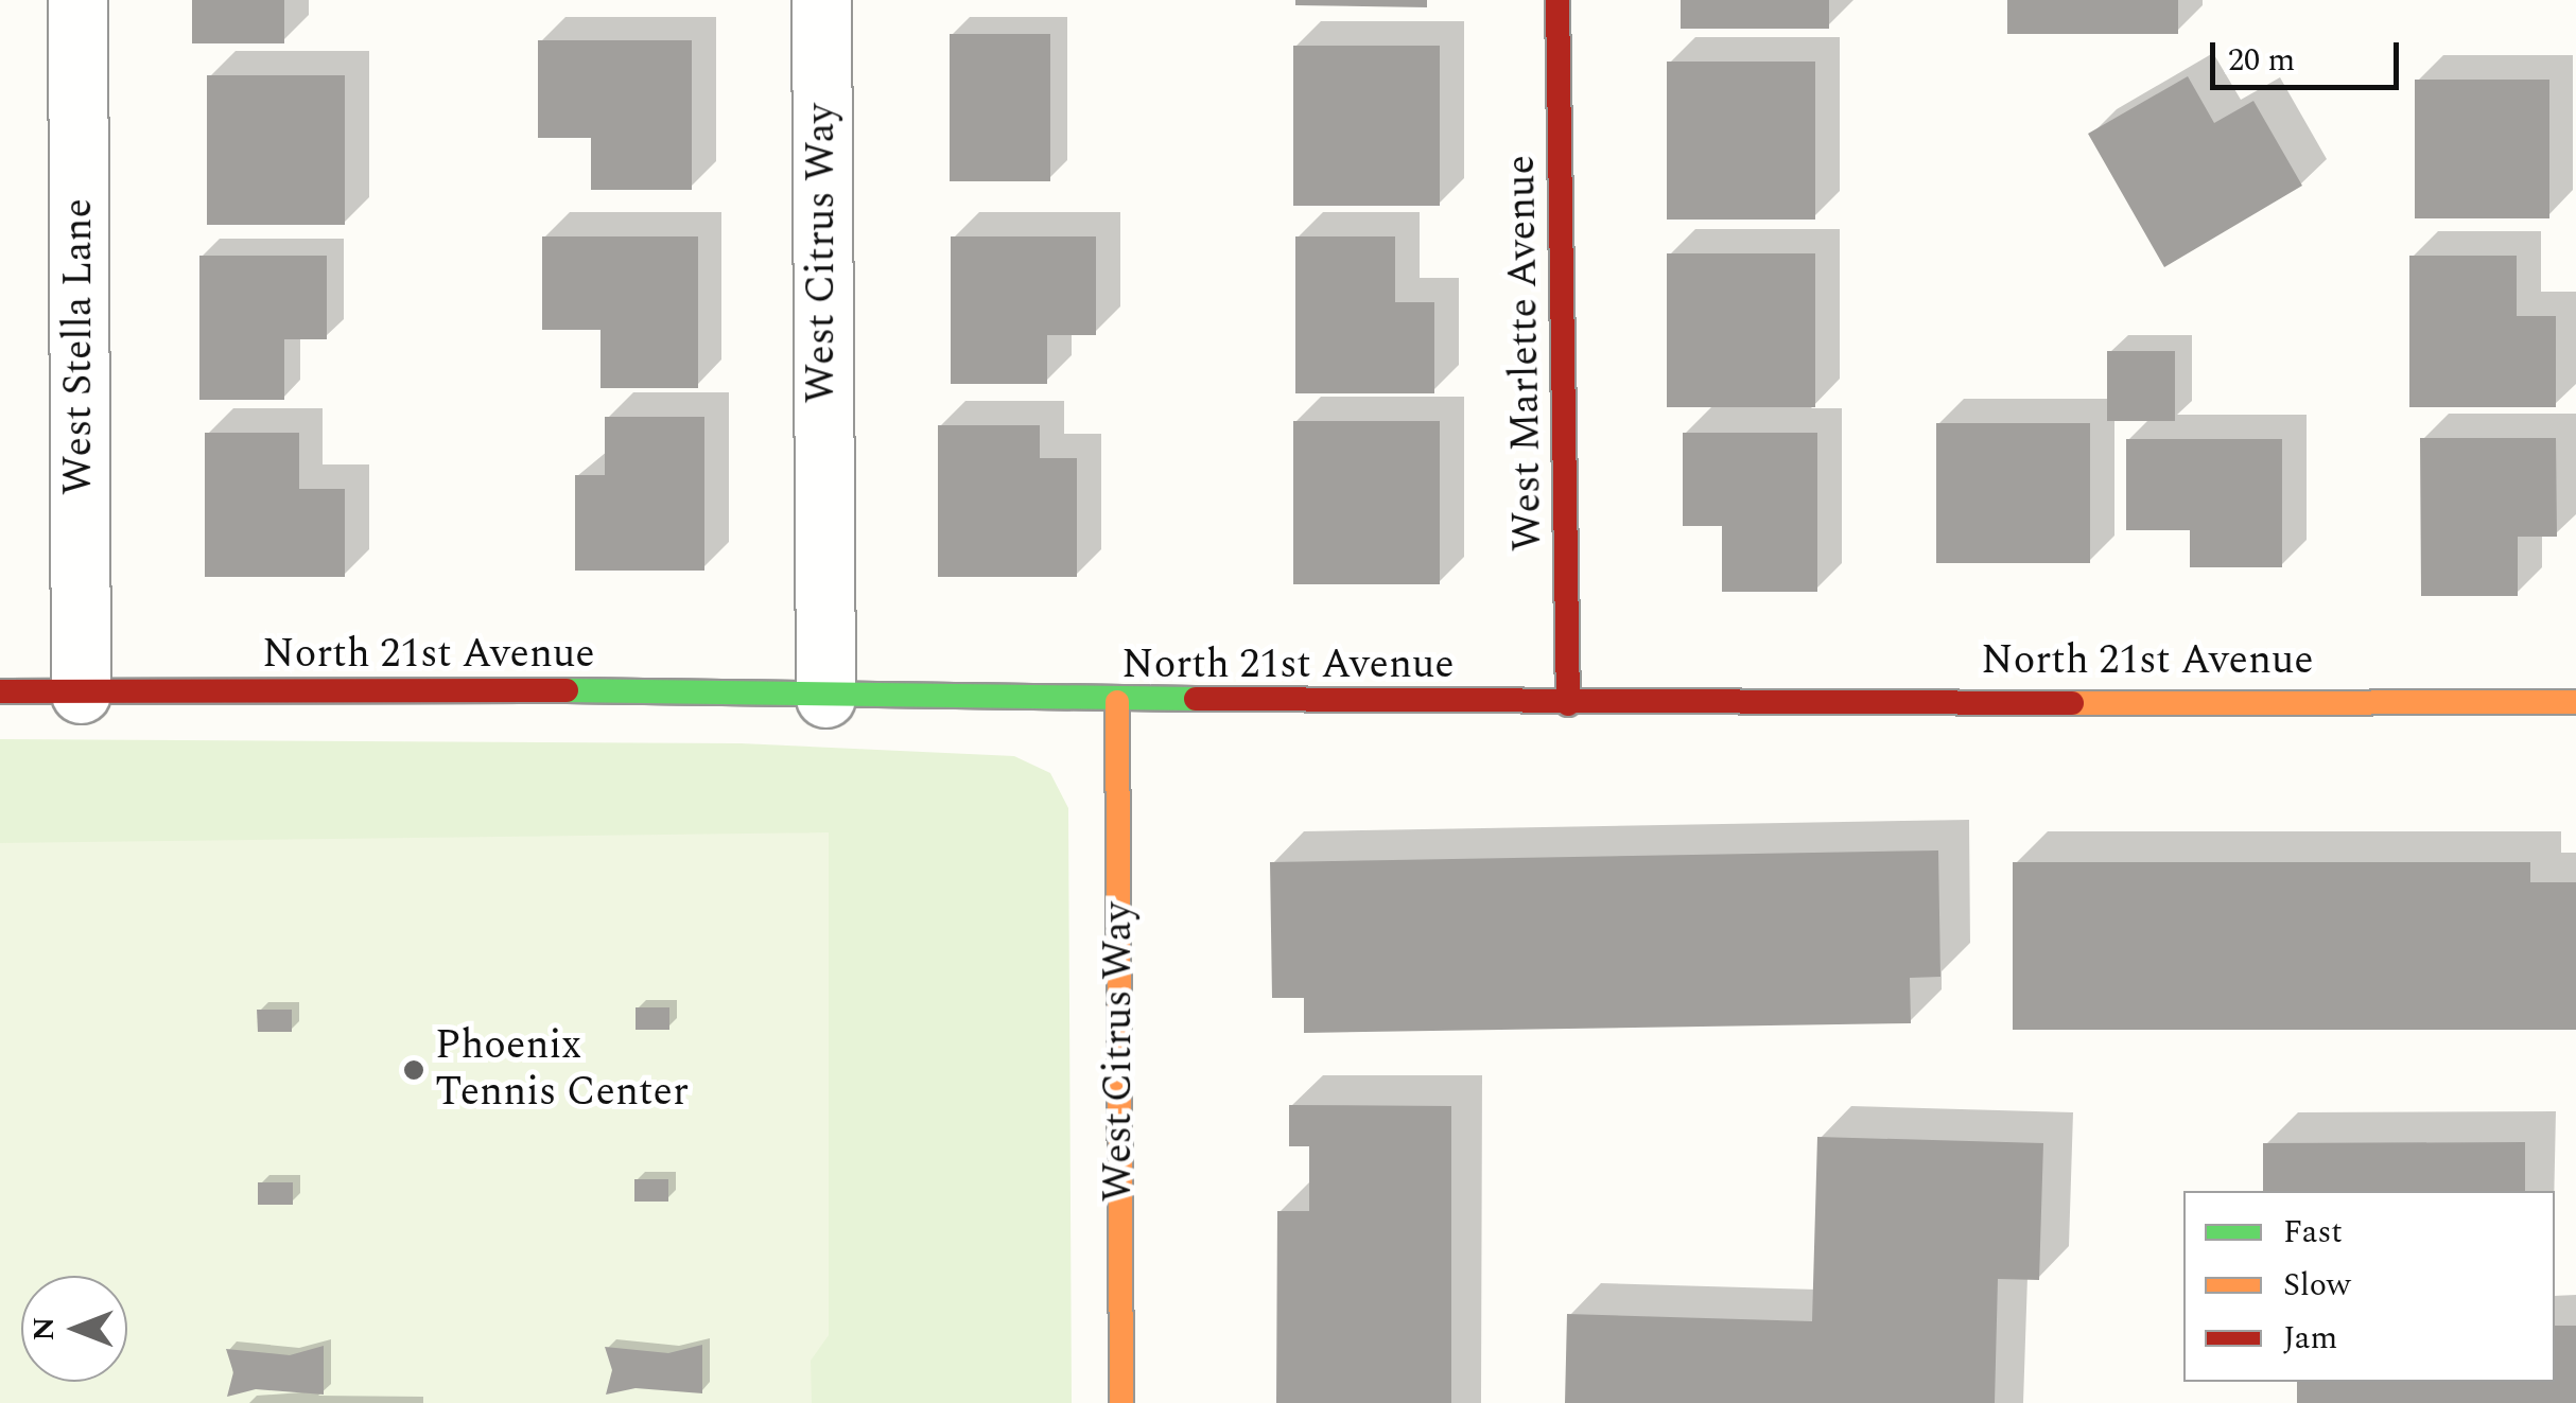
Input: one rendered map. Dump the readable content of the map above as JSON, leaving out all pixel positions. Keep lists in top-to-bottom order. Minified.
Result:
{"streets":{"street":["West Citrus Way","West Stella Lane","West Marlette Avenue","North 21st Avenue"]},"crossings":[["West Citrus Way","North 21st Avenue"],["West Stella Lane","North 21st Avenue"],["West Marlette Avenue","North 21st Avenue"]],"places":["Phoenix Tennis Center"],"legend":["Fast","Slow","Jam"],"scale_bar":"20 m","north":"left"}
